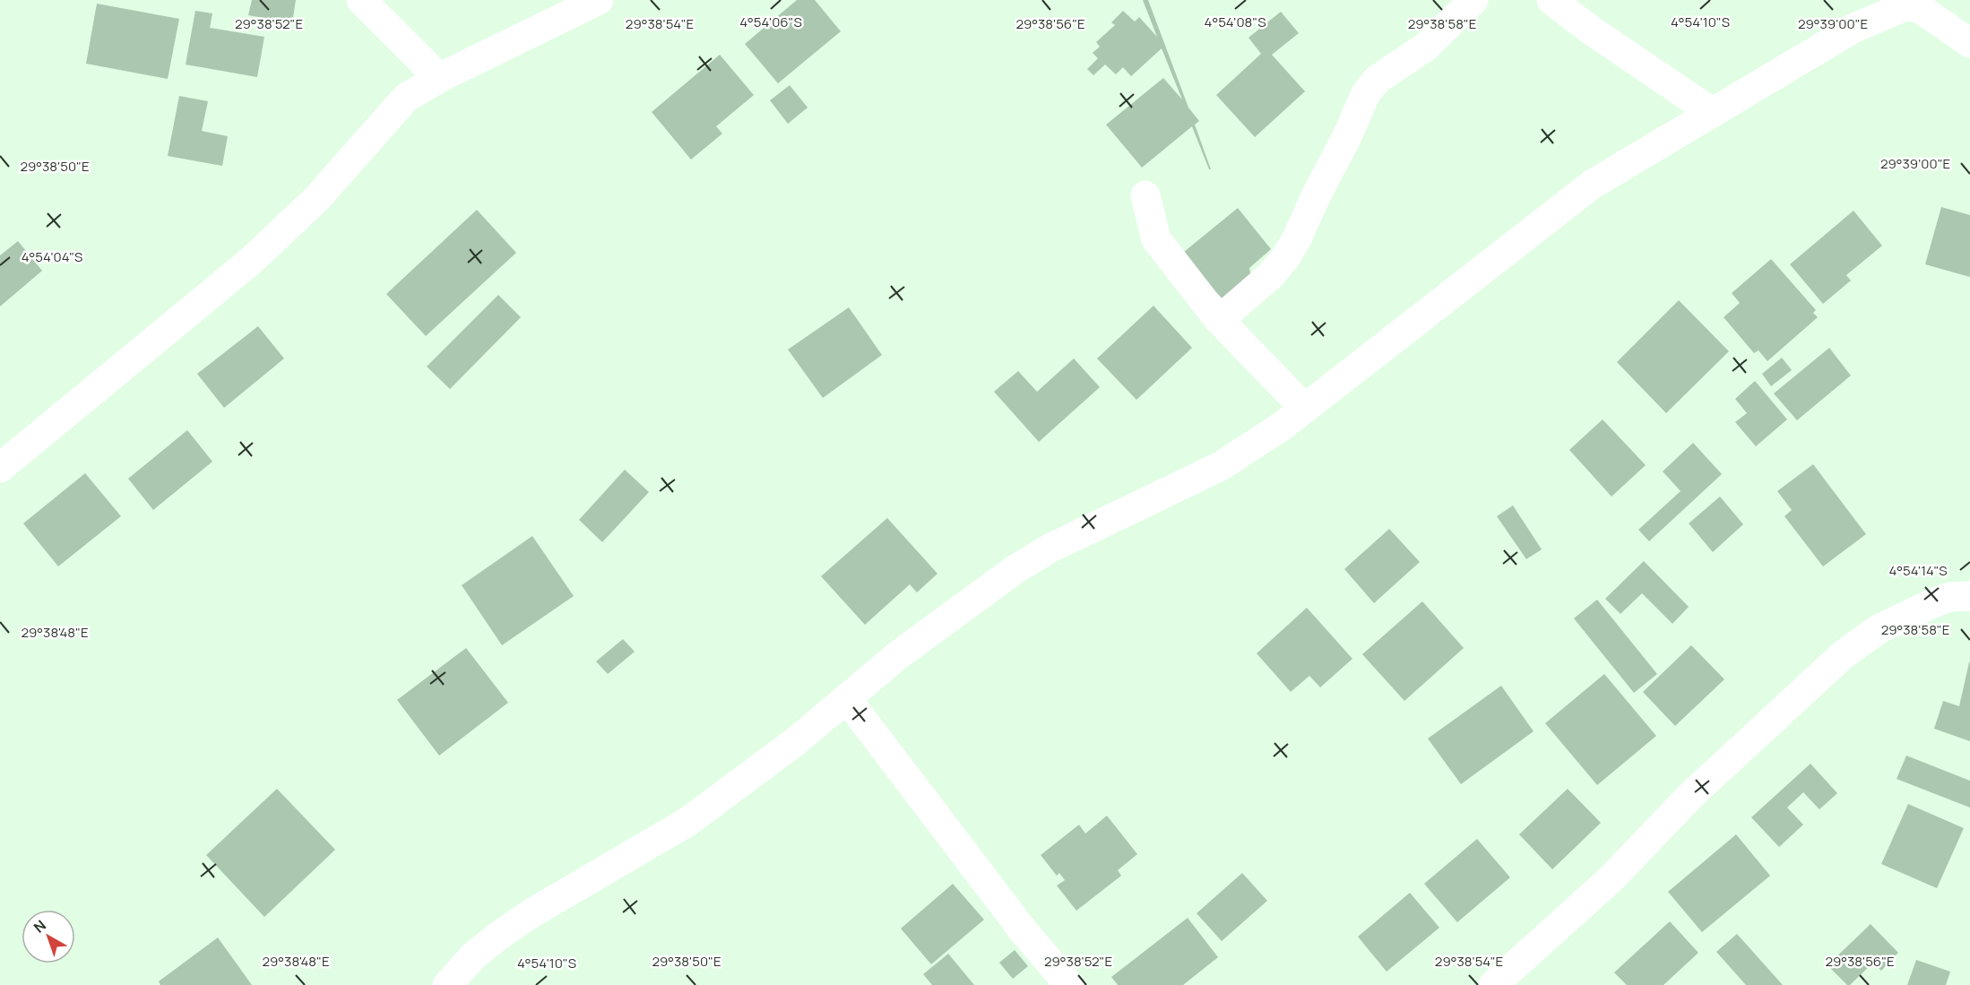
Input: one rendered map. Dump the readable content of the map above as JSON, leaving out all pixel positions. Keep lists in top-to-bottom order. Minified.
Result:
{"north":"top left","coordinates":["4°54'06\"S","4°54'08\"S","4°54'10\"S","29°38'52\"E","29°38'54\"E","29°38'56\"E","29°38'58\"E","29°39'00\"E","29°38'50\"E","4°54'04\"S","4°54'14\"S","29°38'48\"E"]}
